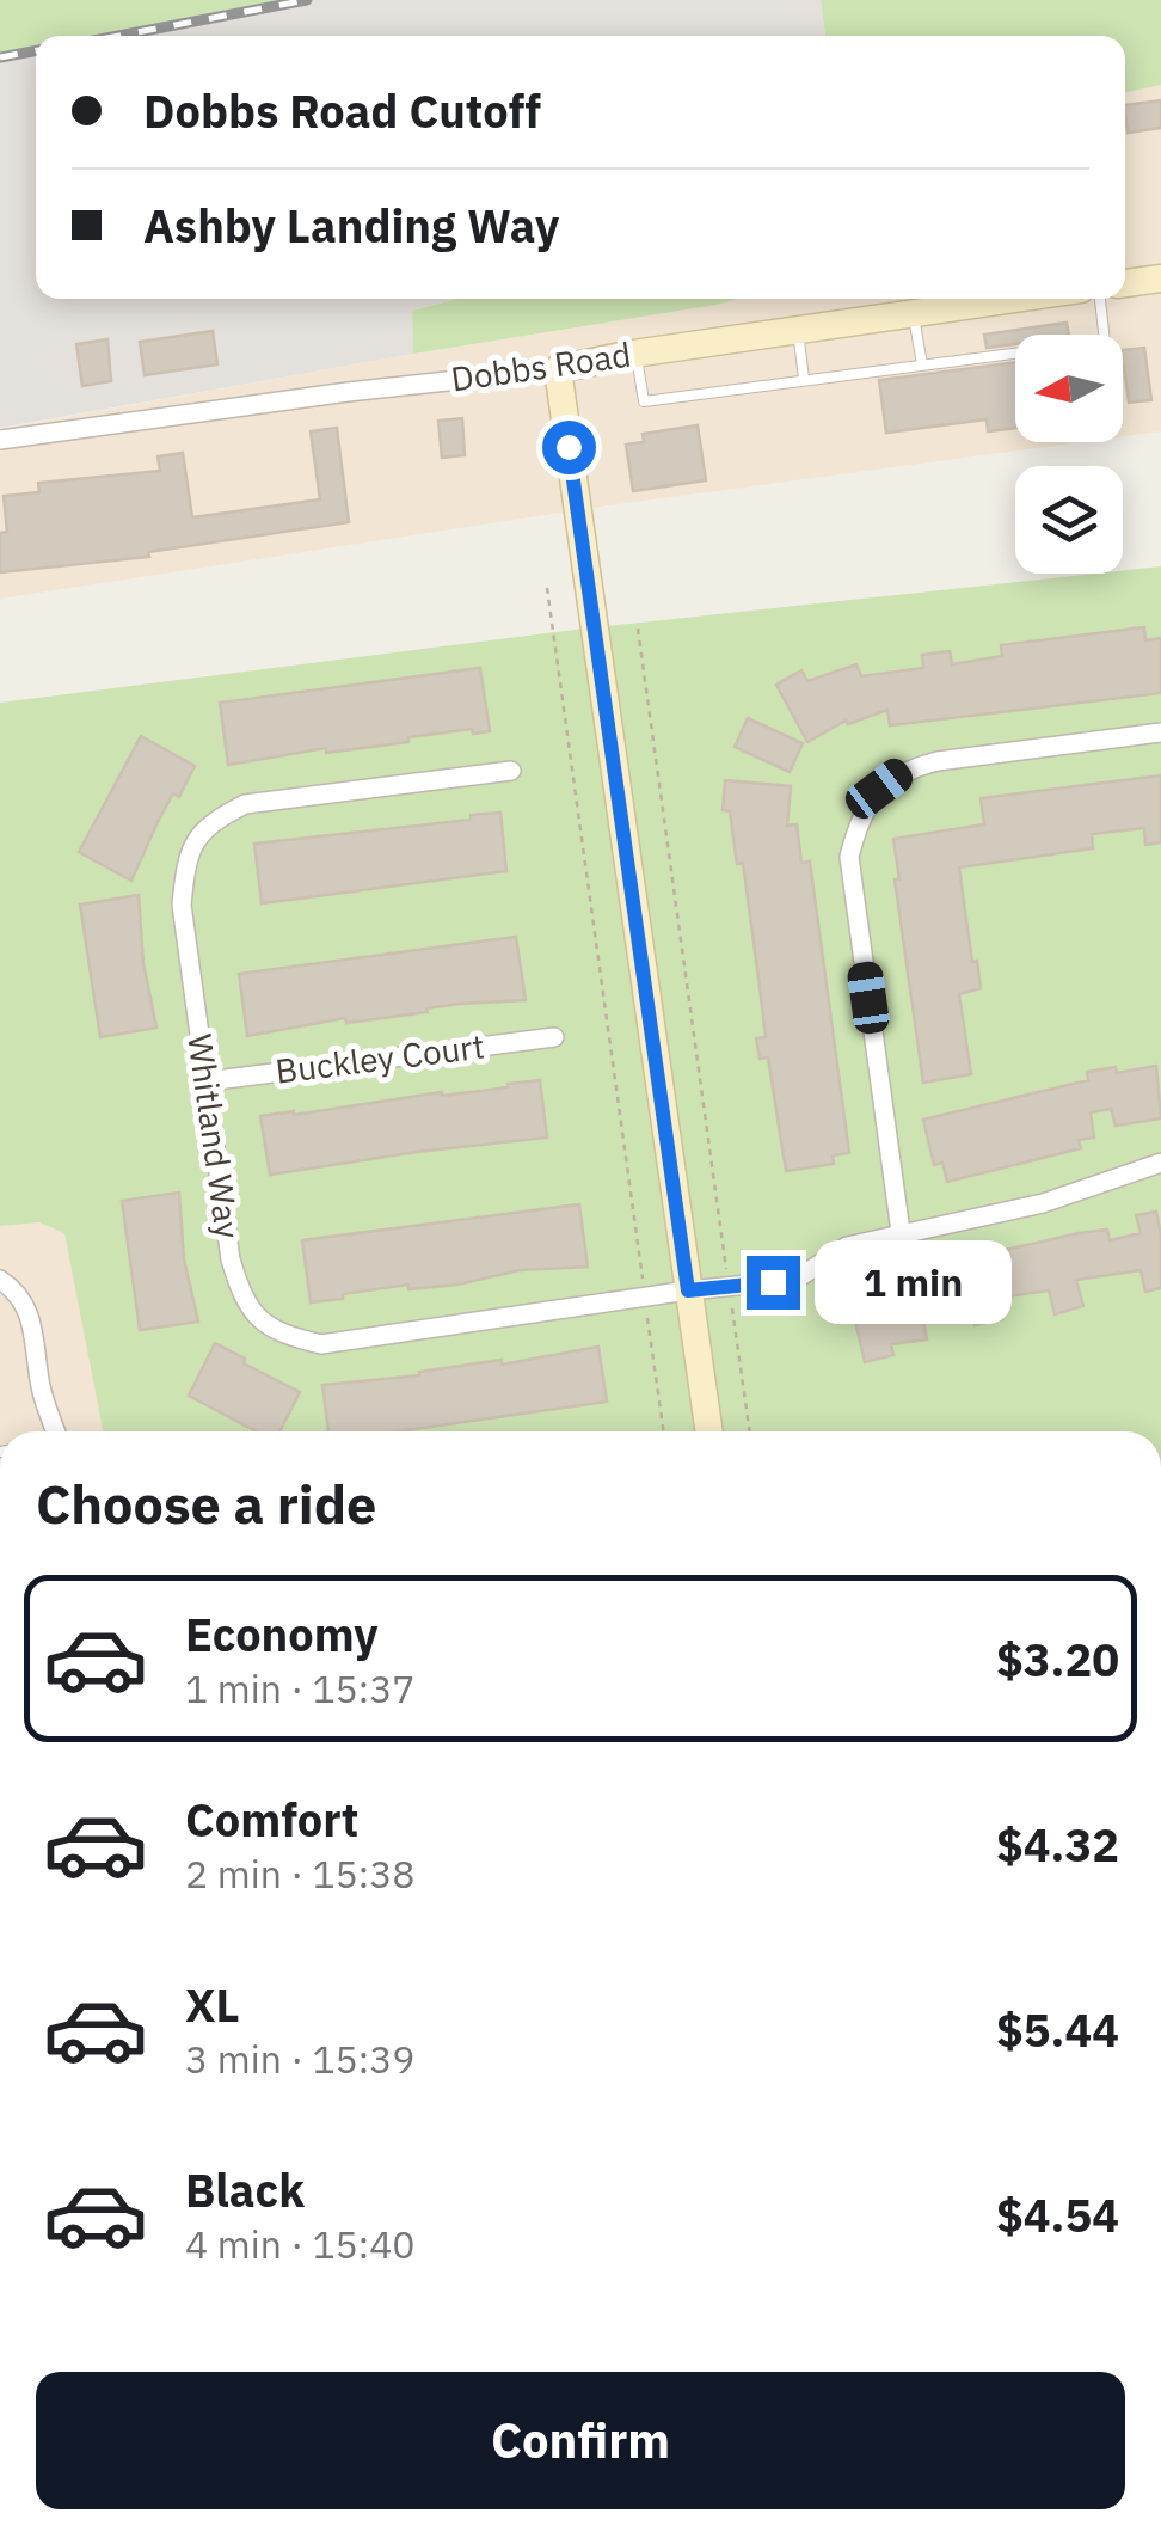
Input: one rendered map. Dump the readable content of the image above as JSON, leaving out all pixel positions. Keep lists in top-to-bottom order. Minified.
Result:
{"streets":{"street":["Dobbs Road","Buckley Court","Whitland Way"]},"crossings":[["Buckley Court","Whitland Way"]],"north":"left","page":{"banner":["Dobbs Road Cutoff","Ashby Landing Way"],"bubble":"1 min","heading":"Choose a ride","list":[{"name":"Economy","note":"1 min · 15:37","value":"$3.20"},{"name":"Comfort","note":"2 min · 15:38","value":"$4.32"},{"name":"XL","note":"3 min · 15:39","value":"$5.44"},{"name":"Black","note":"4 min · 15:40","value":"$4.54"}],"buttons":"Confirm"}}
